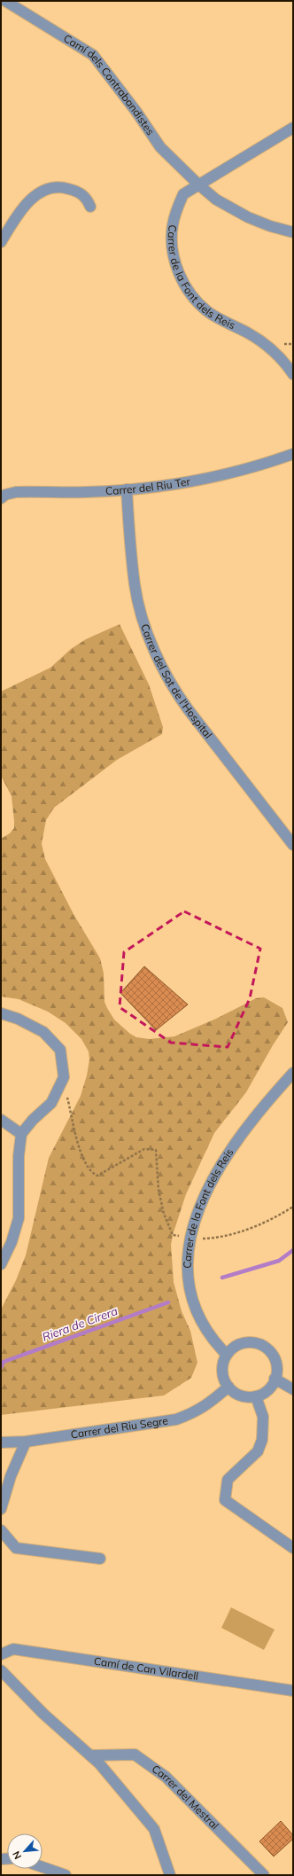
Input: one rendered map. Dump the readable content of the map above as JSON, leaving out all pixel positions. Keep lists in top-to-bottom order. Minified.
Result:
{"streets":{"street":["Camí dels Contrabandistes","Carrer de la Font dels Reis","Carrer del Riu Ter","Carrer del Sot de l'Hospital","Carrer del Riu Segre","Camí de Can Vilardell","Carrer del Mestral"]},"crossings":[["Camí dels Contrabandistes","Carrer de la Font dels Reis"],["Carrer de la Font dels Reis","Carrer del Riu Segre"],["Carrer del Riu Ter","Carrer del Sot de l'Hospital"]],"water":["Riera de Cirera"],"north":"bottom left"}
